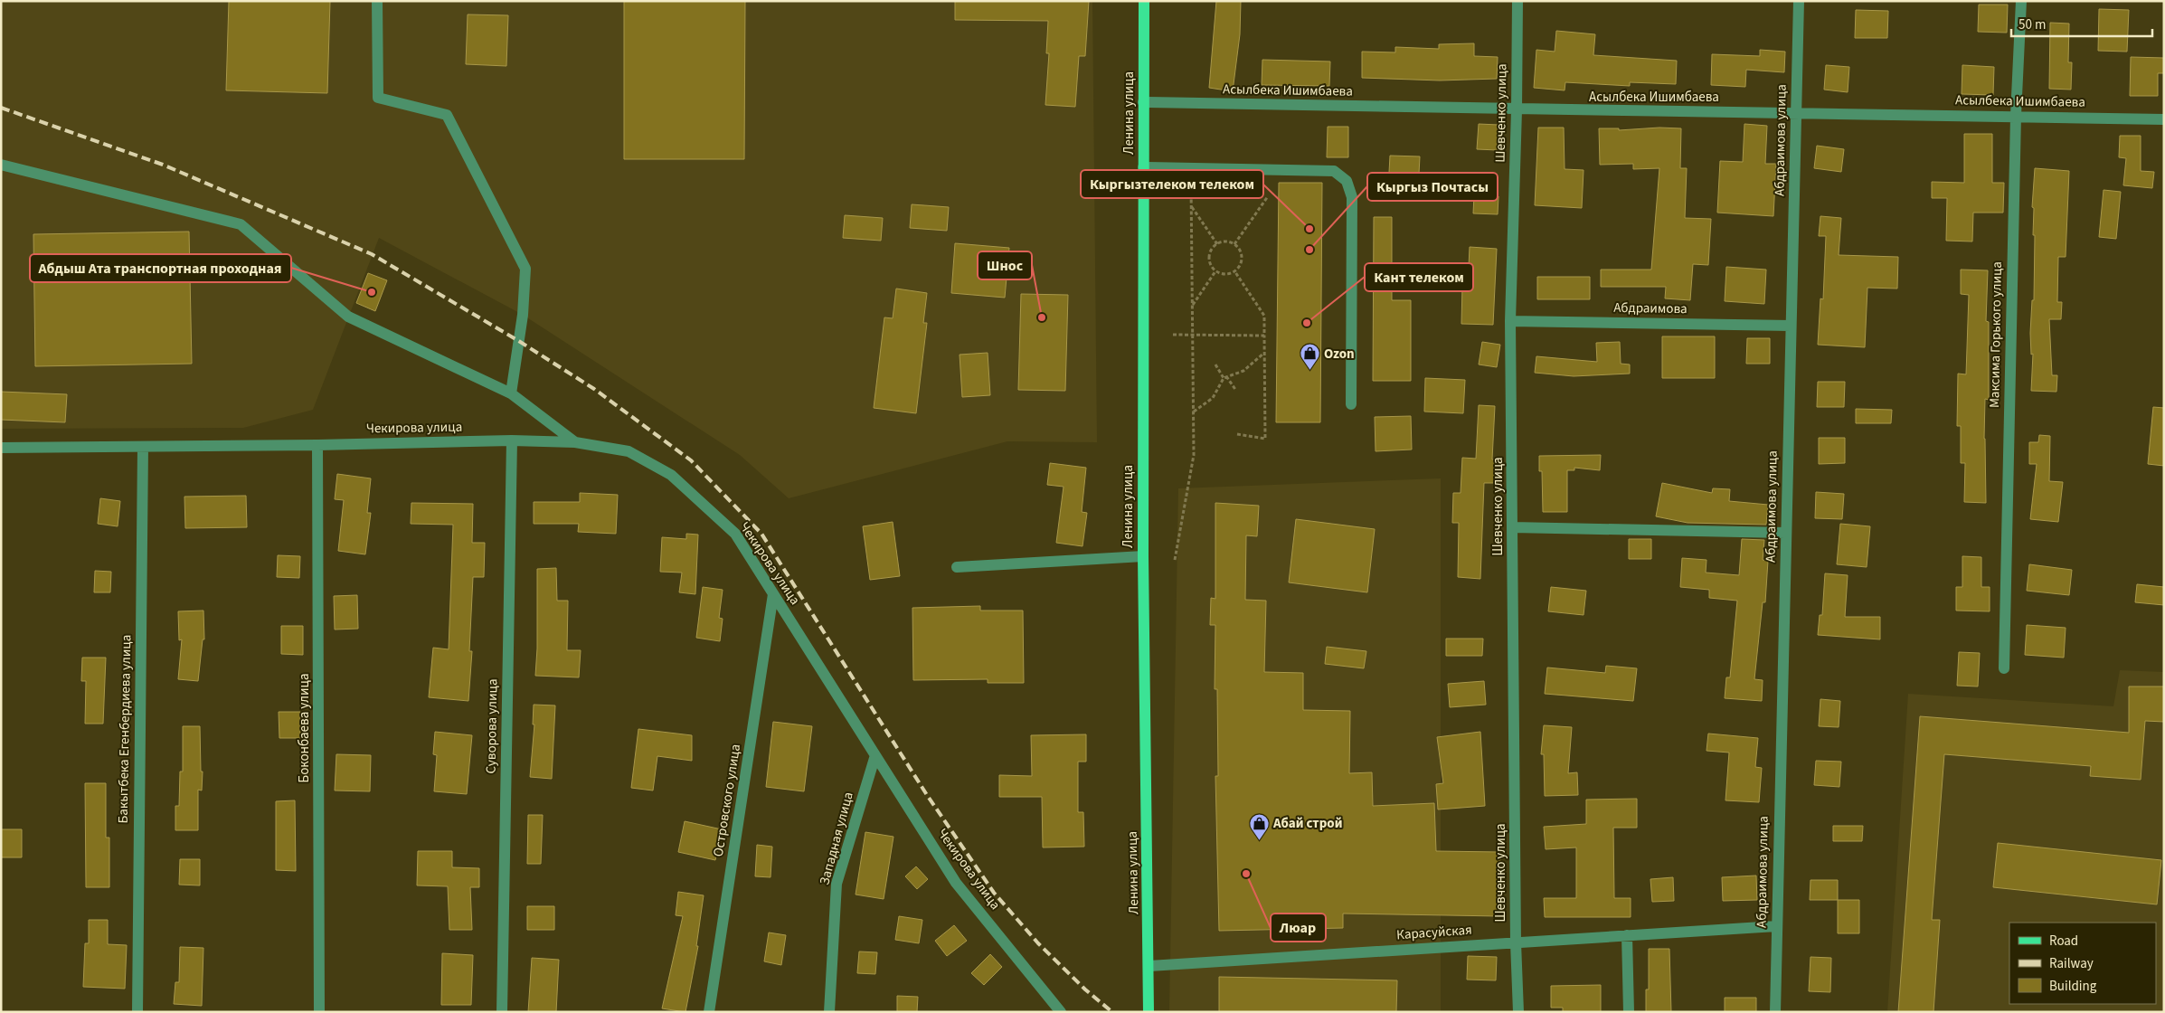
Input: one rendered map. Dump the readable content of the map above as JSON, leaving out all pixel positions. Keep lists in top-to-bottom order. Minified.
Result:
{"streets":{"main road":["Ленина улица"],"street":["Асылбека Ишимбаева","Шевченко улица","Абдраимова улица","Абдраимова","Максима Горького улица","Чекирова улица","Суворова улица","Боконбаева улица","Бакытбека Егенбердиева улица","Островского улица","Западная улица","Карасуйская"]},"crossings":[["Асылбека Ишимбаева","Ленина улица"],["Асылбека Ишимбаева","Шевченко улица"],["Асылбека Ишимбаева","Абдраимова улица"],["Асылбека Ишимбаева","Максима Горького улица"],["Ленина улица","Карасуйская"],["Шевченко улица","Абдраимова"],["Шевченко улица","Карасуйская"],["Абдраимова улица","Абдраимова"],["Абдраимова улица","Карасуйская"],["Чекирова улица","Суворова улица"],["Чекирова улица","Боконбаева улица"],["Чекирова улица","Бакытбека Егенбердиева улица"],["Чекирова улица","Островского улица"],["Чекирова улица","Западная улица"]],"places":{"other":["Кыргызтелеком телеком","Кыргыз Почтасы","Абдыш Ата транспортная проходная","Шнос","Кант телеком","Люар"],"shop":["Ozon","Абай строй"]},"legend":["Road","Railway","Building"],"scale_bar":"50 m"}
